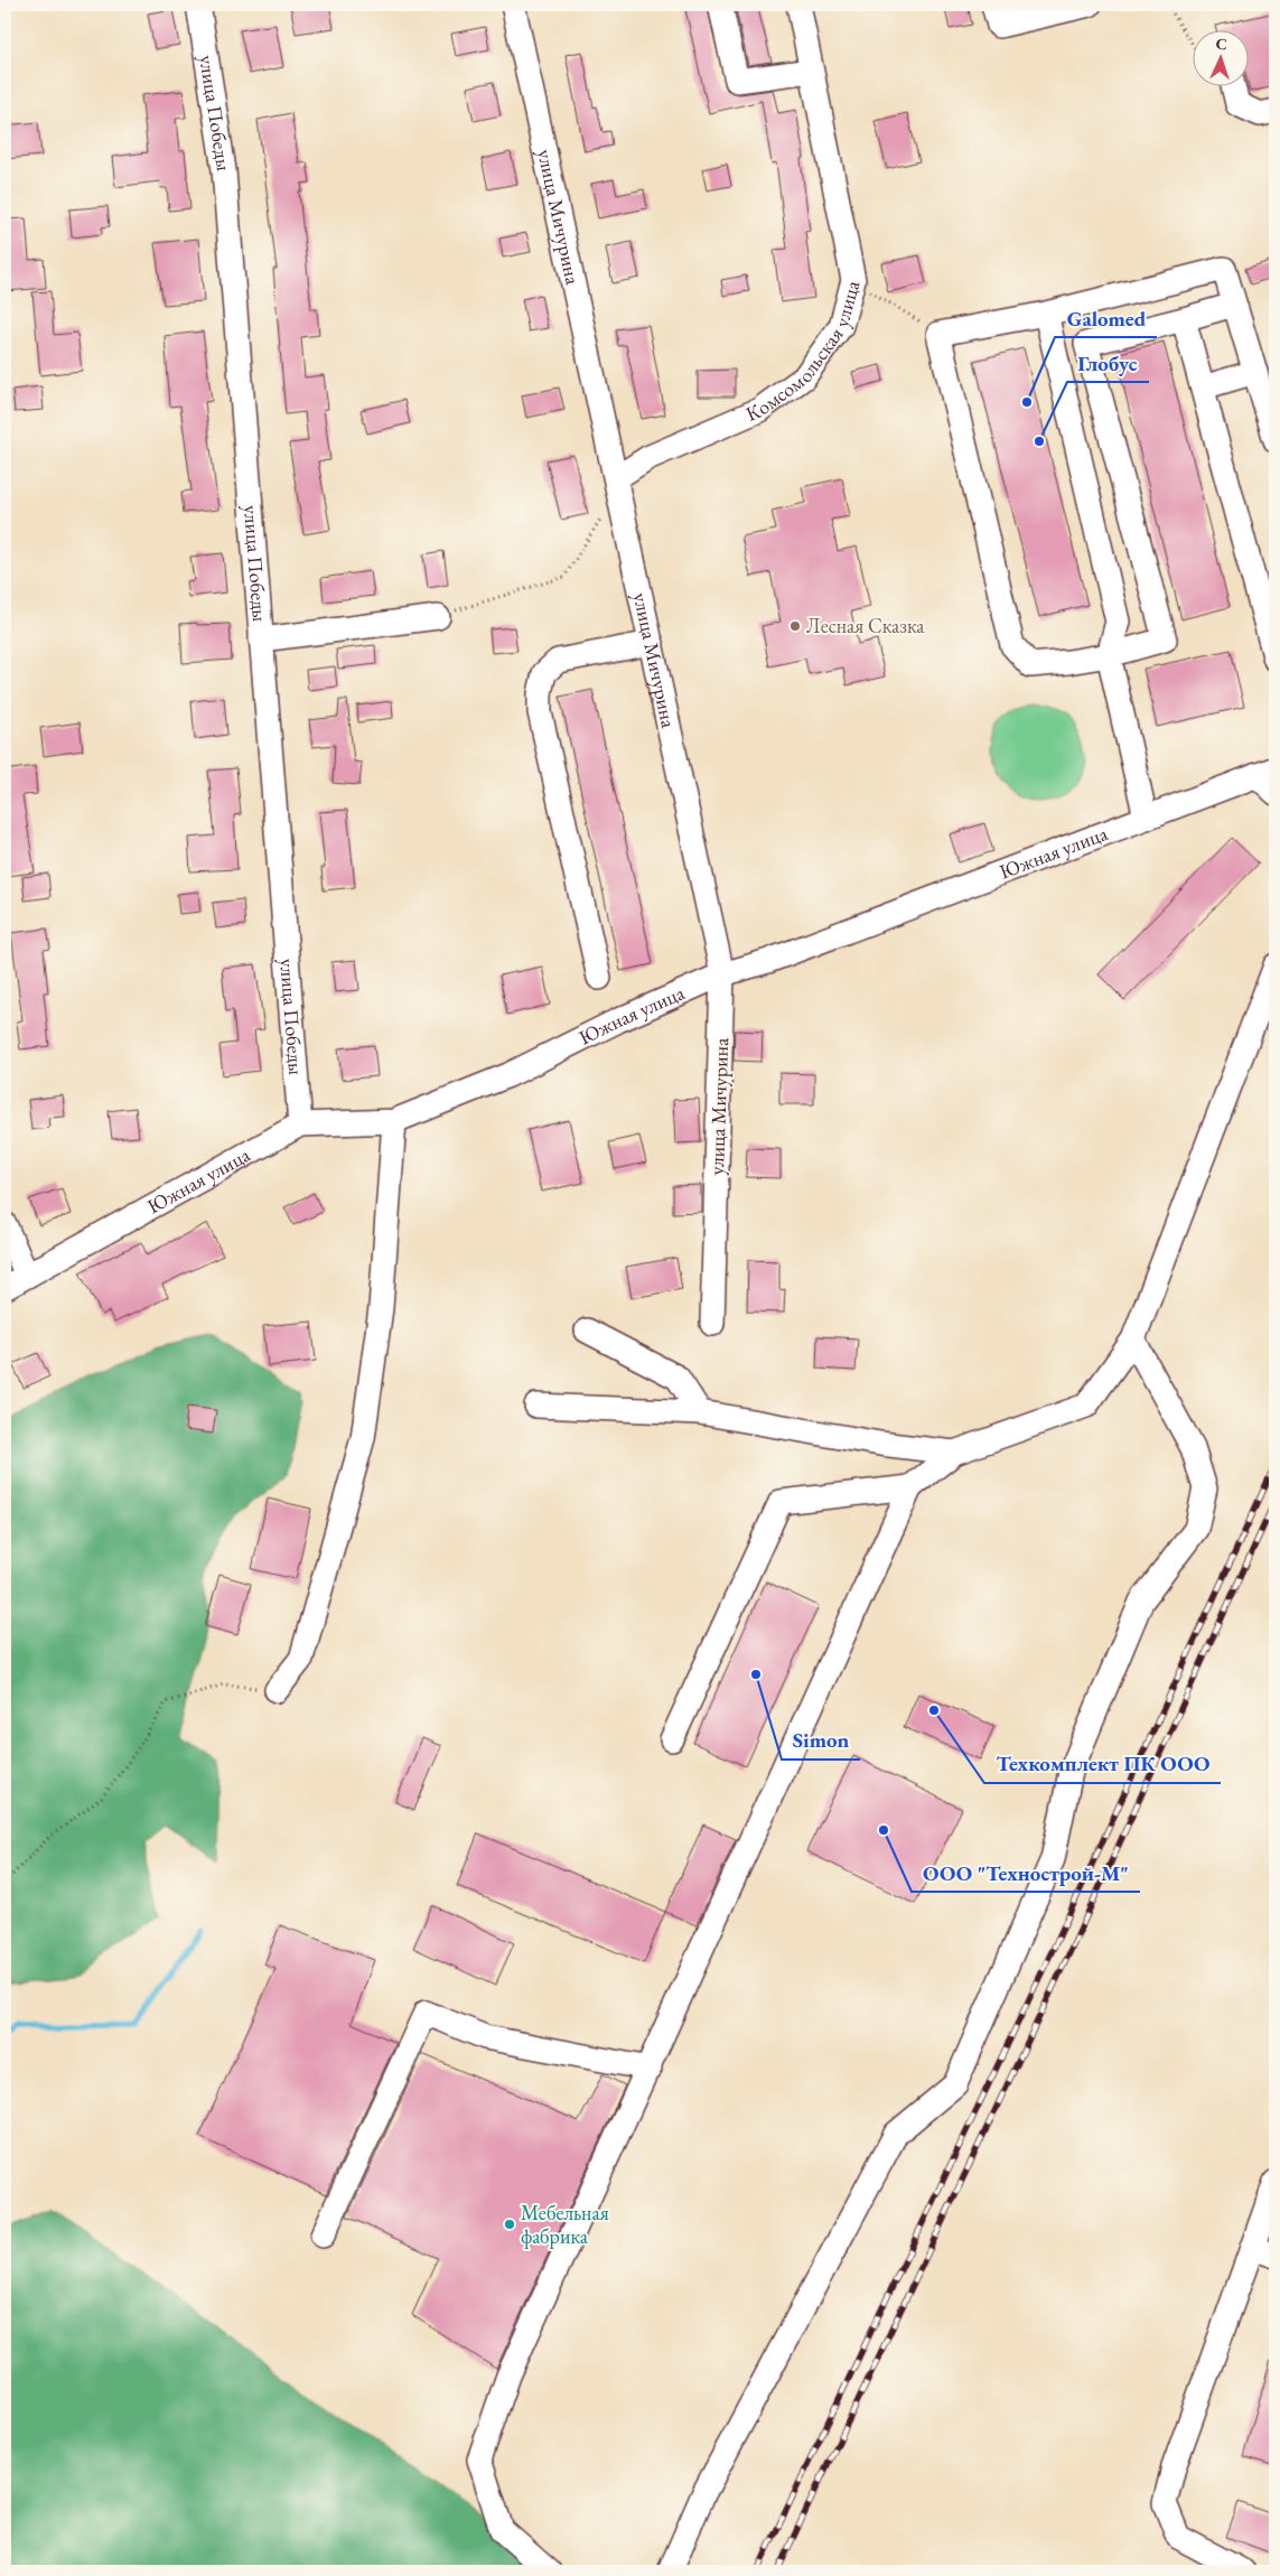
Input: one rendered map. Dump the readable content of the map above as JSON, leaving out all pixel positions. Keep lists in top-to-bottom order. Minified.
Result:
{"streets":{"street":["улица Победы","улица Мичурина","Комсомольская улица","Южная улица"]},"crossings":[["улица Победы","Южная улица"],["улица Мичурина","Комсомольская улица"],["улица Мичурина","Южная улица"]],"places":["Galomed","Глобус","Лесная Сказка","Simon","Техкомплект ПК ООО","ООО \"Технострой-М\"","Мебельная фабрика"],"north":"top"}
